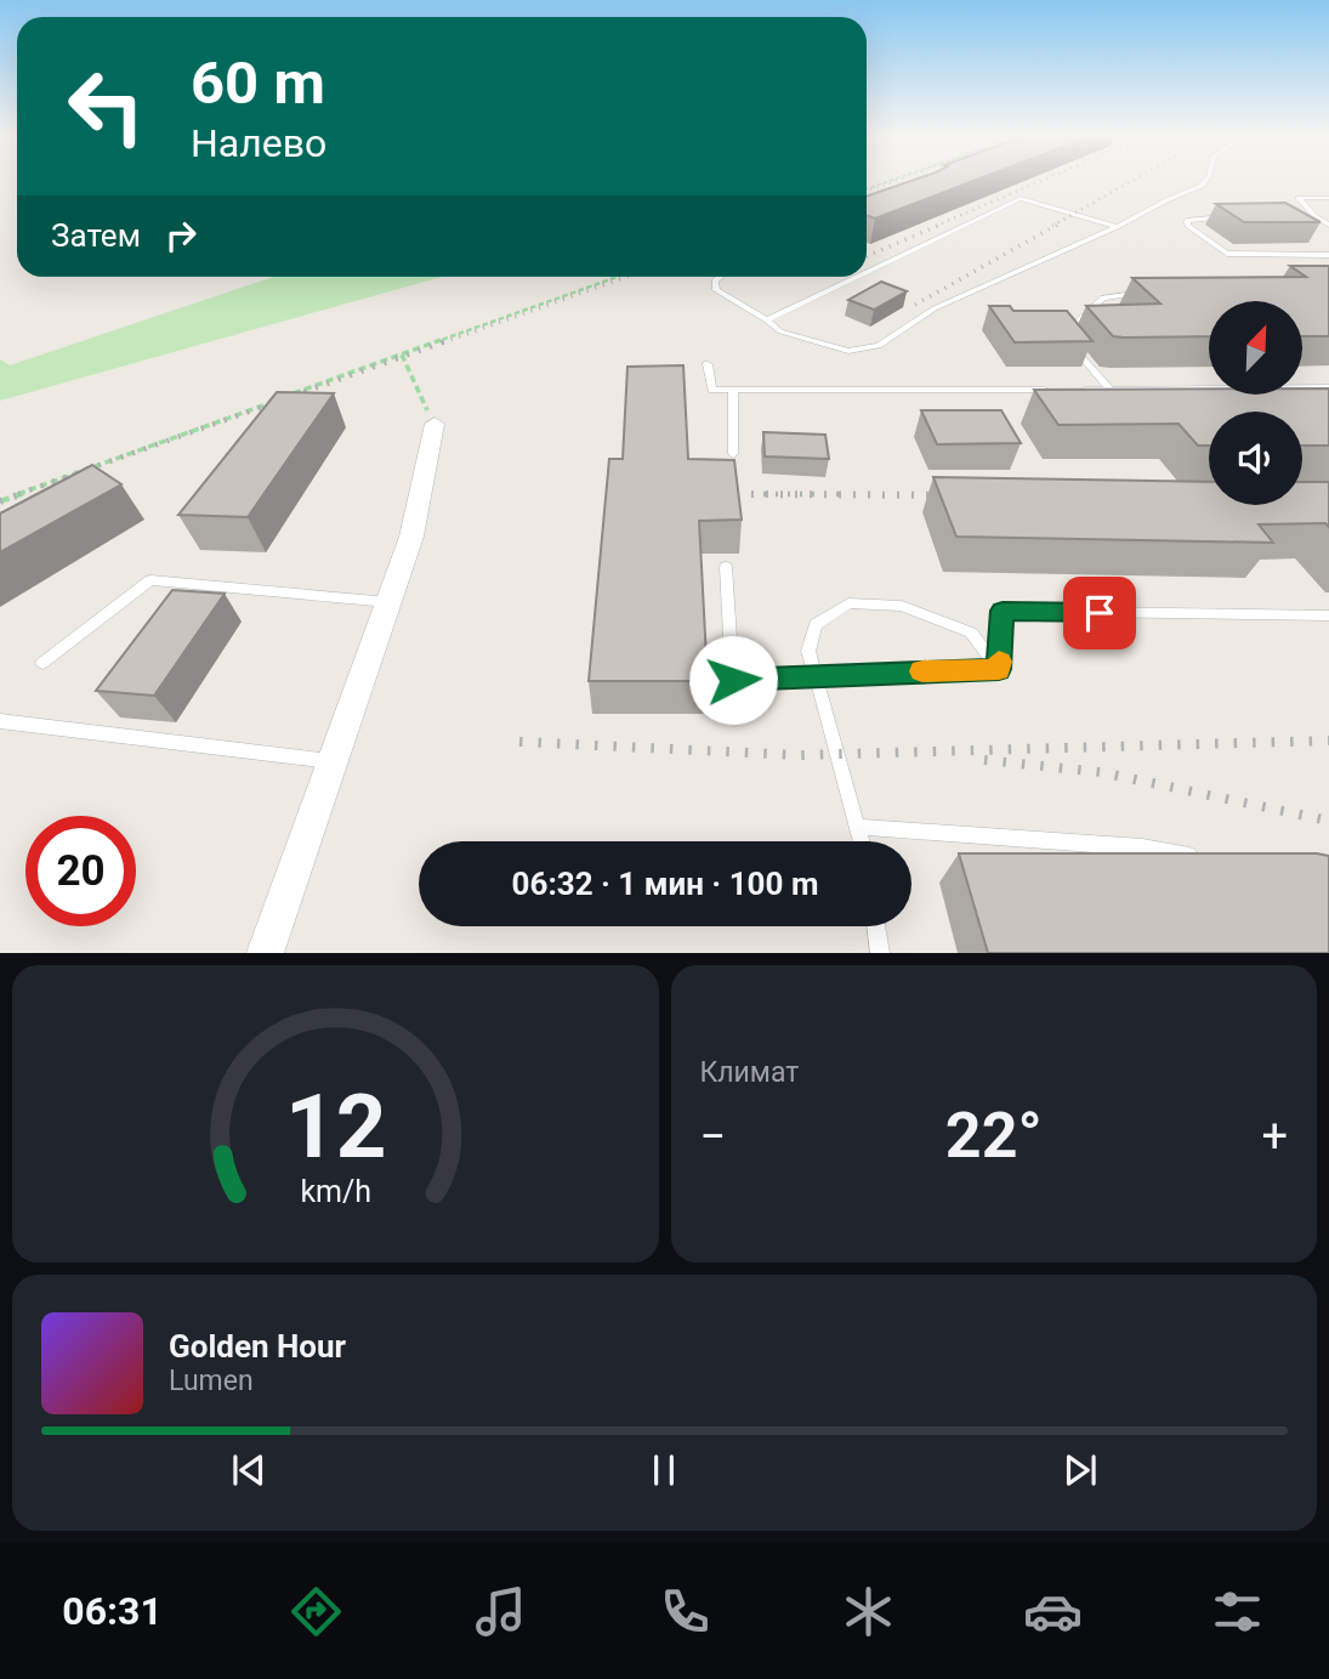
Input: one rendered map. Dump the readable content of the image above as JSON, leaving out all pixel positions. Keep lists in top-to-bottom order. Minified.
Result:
{"north":"top right","page":{"turn":["60 m","Налево"],"then":"Затем","limit":"20","trip":"06:32 · 1 мин · 100 m","tile":"Климат","heat":["−","22°","+"],"song":["Golden Hour","Lumen"],"tabs":"06:31","gauge":["12","km/h"]}}
